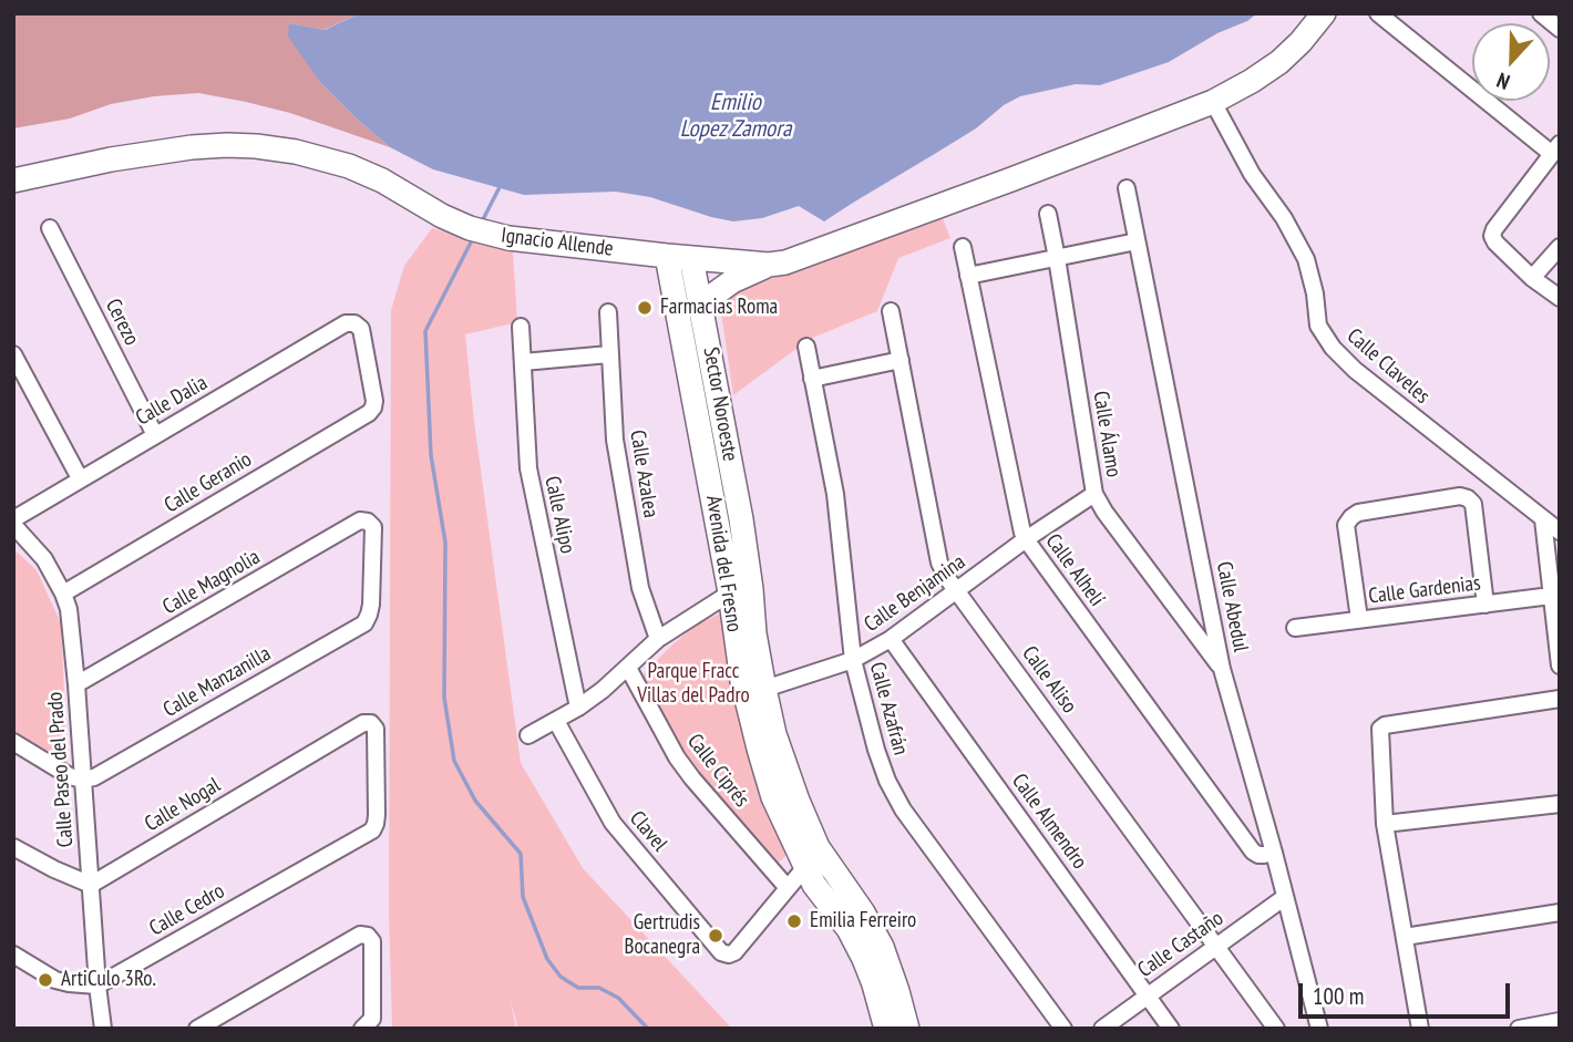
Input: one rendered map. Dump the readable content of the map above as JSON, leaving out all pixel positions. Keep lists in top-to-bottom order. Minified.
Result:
{"streets":{"street":["Ignacio Allende","Cerezo","Calle Claveles","Calle Dalia","Sector Noroeste","Calle Álamo","Calle Azalea","Calle Geranio","Calle Alipo","Avenida del Fresno","Calle Alhelí","Calle Magnolia","Calle Gardenias","Calle Benjamina","Calle Abedul","Calle Aliso","Calle Manzanilla","Calle Azafrán","Calle Paseo del Prado","Calle Ciprés","Calle Nogal","Calle Almendro","Clavel","Calle Cedro","Calle Castaño"]},"crossings":[["Ignacio Allende","Calle Claveles"],["Ignacio Allende","Sector Noroeste"],["Ignacio Allende","Avenida del Fresno"],["Cerezo","Calle Dalia"],["Calle Dalia","Calle Geranio"],["Calle Dalia","Calle Paseo del Prado"],["Sector Noroeste","Avenida del Fresno"],["Sector Noroeste","Calle Benjamina"],["Calle Álamo","Calle Benjamina"],["Calle Álamo","Calle Abedul"],["Calle Geranio","Calle Paseo del Prado"],["Calle Alhelí","Calle Benjamina"],["Calle Alhelí","Calle Abedul"],["Calle Magnolia","Calle Manzanilla"],["Calle Magnolia","Calle Paseo del Prado"],["Calle Benjamina","Calle Aliso"],["Calle Benjamina","Calle Azafrán"],["Calle Benjamina","Calle Almendro"],["Calle Abedul","Calle Castaño"],["Calle Aliso","Calle Castaño"],["Calle Manzanilla","Calle Paseo del Prado"],["Calle Paseo del Prado","Calle Nogal"],["Calle Paseo del Prado","Calle Cedro"],["Calle Ciprés","Clavel"],["Calle Nogal","Calle Cedro"],["Calle Almendro","Calle Castaño"]],"water":["Emilio Lopez Zamora"],"parks":["Parque Fracc Villas del Padro"],"places":["Farmacias Roma","Emilia Ferreiro","Gertrudis Bocanegra","ArtiCulo 3Ro."],"scale_bar":"100 m","north":"bottom"}
